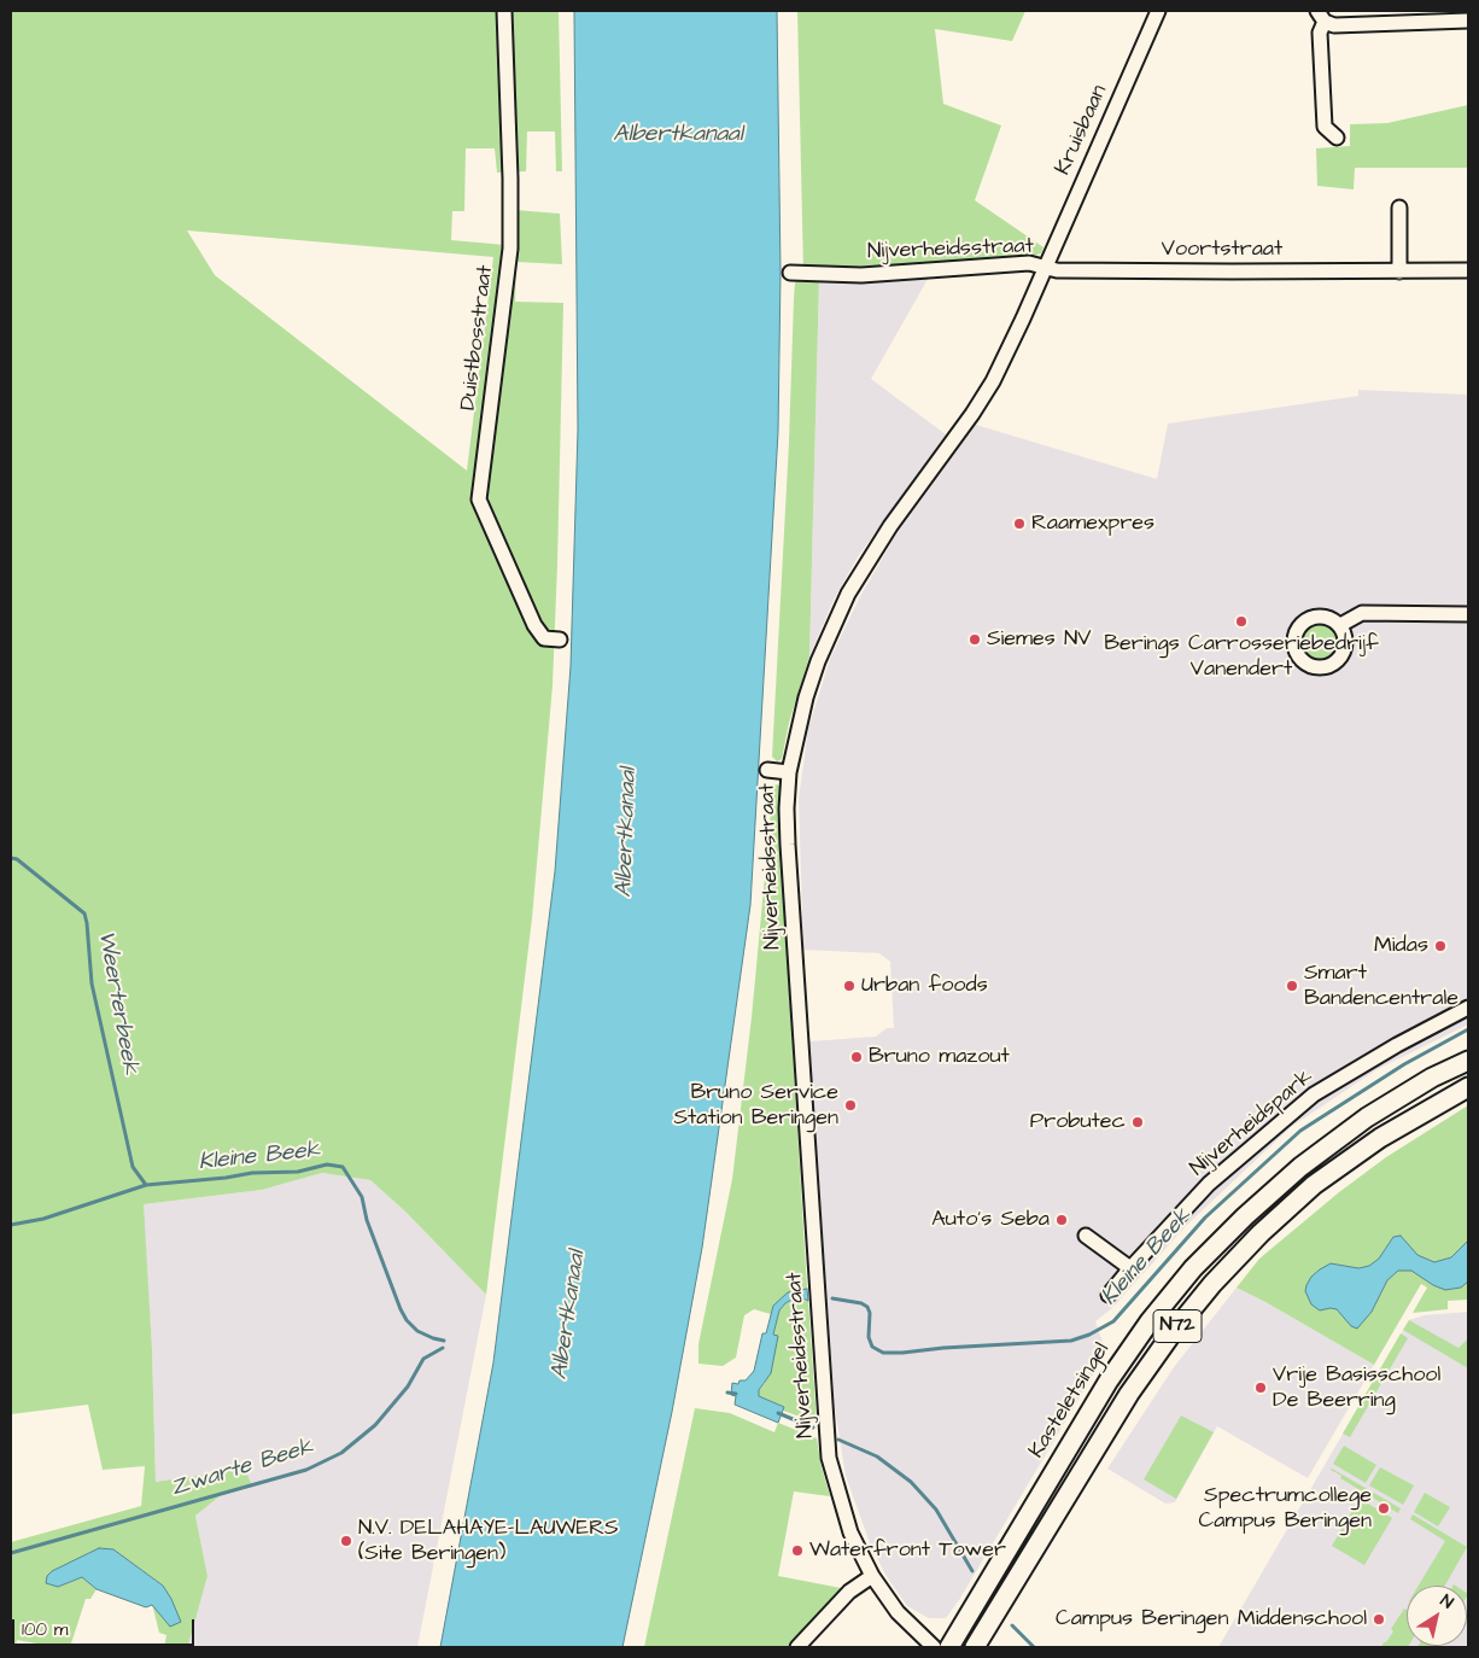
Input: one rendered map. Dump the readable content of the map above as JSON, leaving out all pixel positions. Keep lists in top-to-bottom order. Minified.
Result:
{"streets":{"main road":["N72","Kasteletsingel"],"street":["Kruisbaan","Nijverheidsstraat","Voortstraat","Duistbosstraat","Nijverheidspark"]},"crossings":[["Kruisbaan","Nijverheidsstraat"],["Kruisbaan","Voortstraat"],["Nijverheidsstraat","Voortstraat"]],"water":["Albertkanaal","Weerterbeek","Kleine Beek","Zwarte Beek"],"places":["Raamexpres","Berings Carrosseriebedrijf Vanendert","Siemes NV","Midas","Urban foods","Smart Bandencentrale","Bruno mazout","Bruno Service Station Beringen","Probutec","Auto's Seba","Vrije Basisschool De Beerring","Spectrumcollege Campus Beringen","N.V. DELAHAYE-LAUWERS (Site Beringen)","Waterfront Tower","Campus Beringen Middenschool"],"scale_bar":"100 m","north":"top right"}
